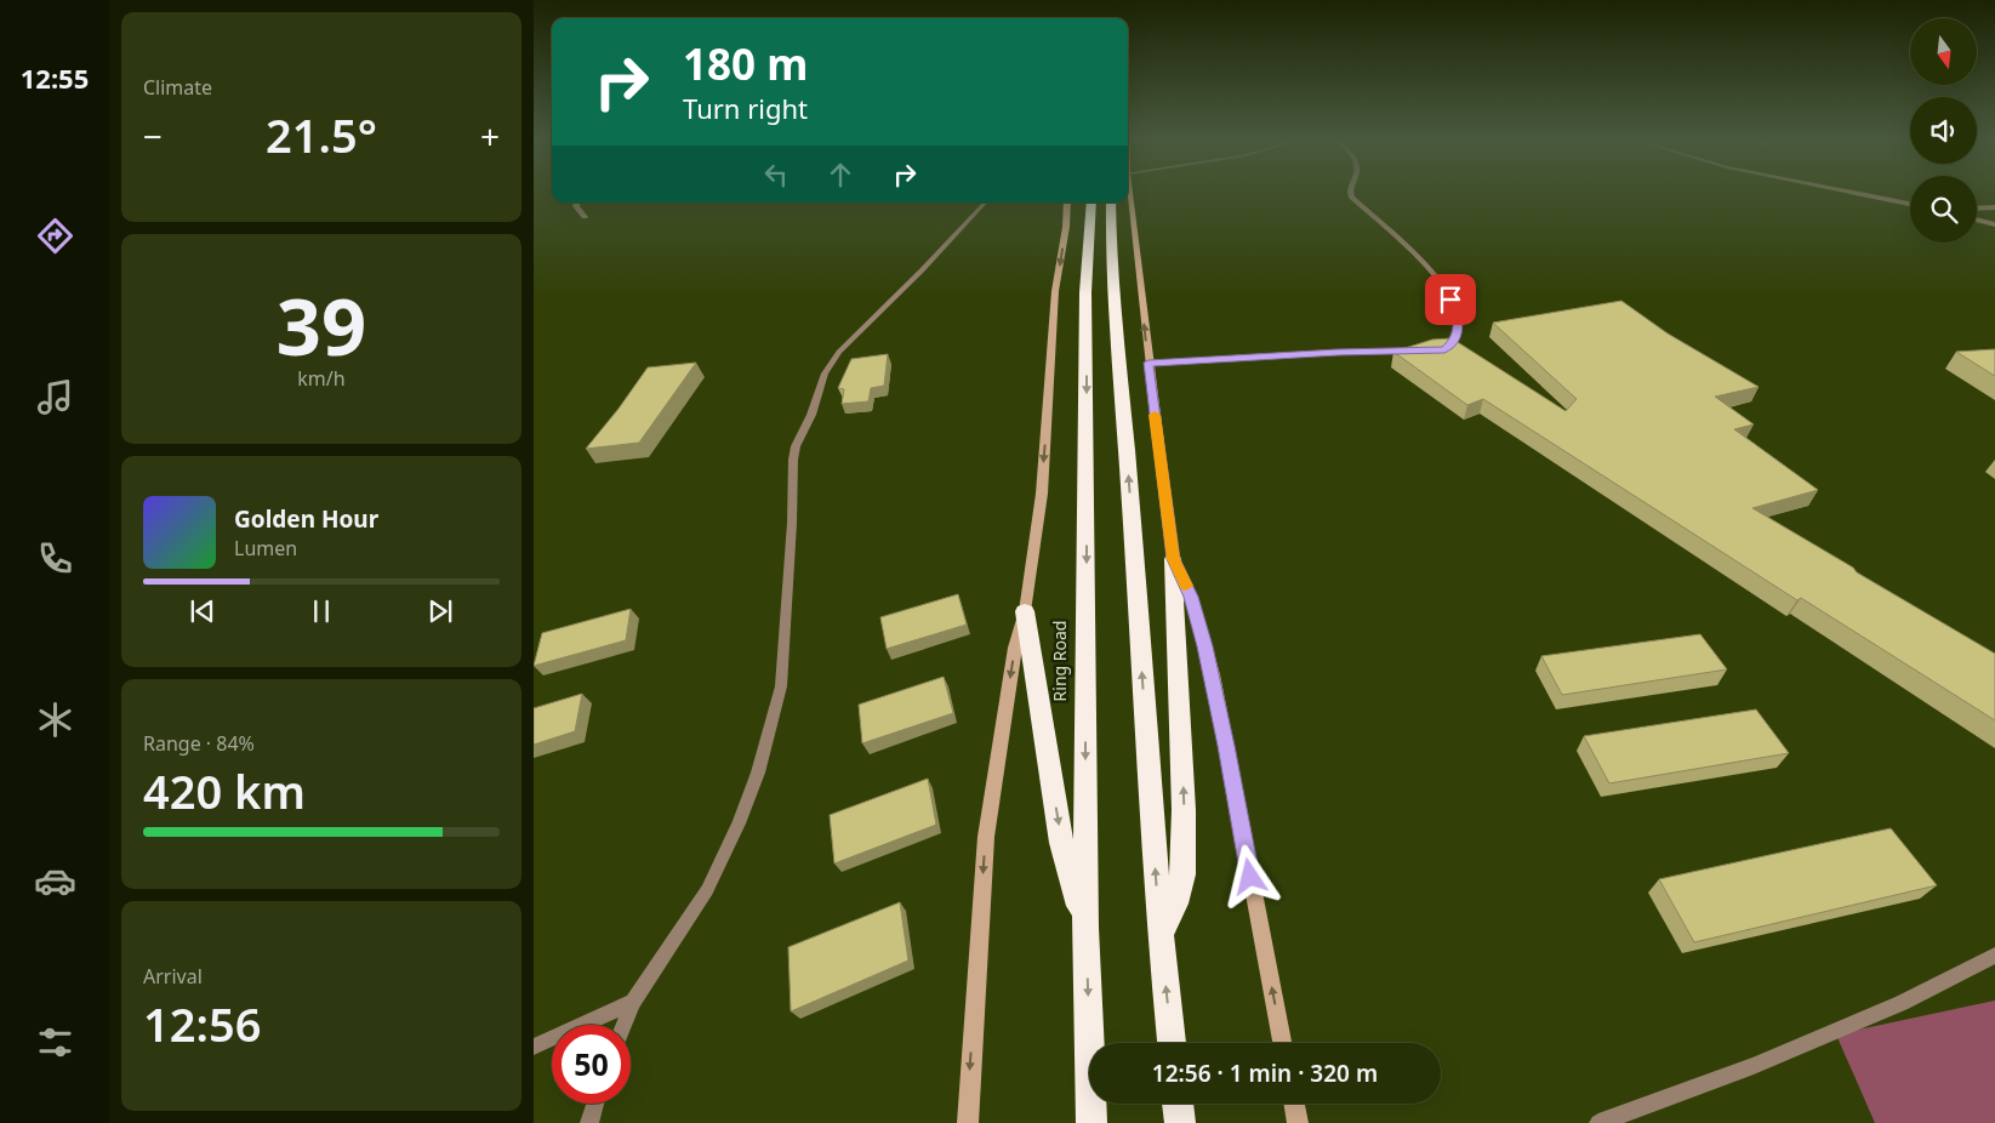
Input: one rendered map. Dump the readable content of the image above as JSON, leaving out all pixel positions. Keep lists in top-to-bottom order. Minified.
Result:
{"streets":{"highway":["Ring Road"]},"north":"bottom","page":{"tabs":"12:55","tile":["Climate",["39","km/h"],["Range · 84%","420 km"],["Arrival","12:56"]],"turn":["180 m","Turn right"],"heat":["−","21.5°","+"],"song":["Golden Hour","Lumen"],"limit":"50","trip":"12:56 · 1 min · 320 m"}}
